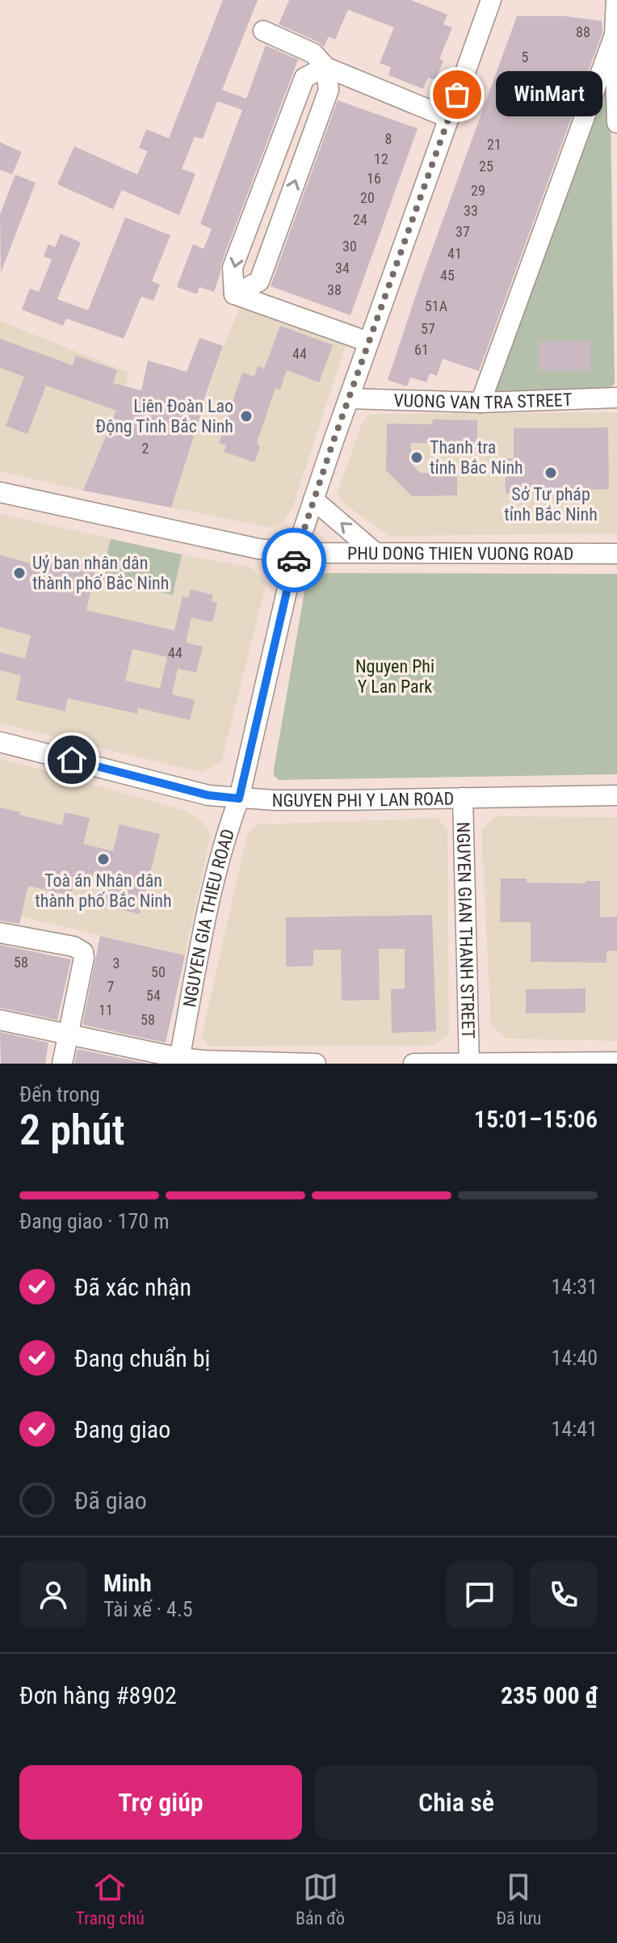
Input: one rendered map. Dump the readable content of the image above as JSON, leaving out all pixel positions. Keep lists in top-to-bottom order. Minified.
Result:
{"streets":{"street":["VUONG VAN TRA STREET","PHU DONG THIEN VUONG ROAD","NGUYEN PHI Y LAN ROAD","NGUYEN GIA THIEU ROAD","NGUYEN GIAN THANH STREET"]},"crossings":[["VUONG VAN TRA STREET","NGUYEN GIA THIEU ROAD"],["PHU DONG THIEN VUONG ROAD","NGUYEN GIA THIEU ROAD"],["NGUYEN PHI Y LAN ROAD","NGUYEN GIA THIEU ROAD"],["NGUYEN PHI Y LAN ROAD","NGUYEN GIAN THANH STREET"]],"parks":["Nguyen Phi Y Lan Park"],"places":["WinMart","Liên Đoàn Lao Động Tỉnh Bắc Ninh","Thanh tra tỉnh Bắc Ninh","Sở Tư pháp tỉnh Bắc Ninh","Uỷ ban nhân dân thành phố Bắc Ninh","Toà án Nhân dân thành phố Bắc Ninh"],"house_numbers":["88","5","8","21","12","25","16","29","20","33","24","37","30","41","34","45","38","51A","57","61","44","2","44","58","3","50","7","54","11","58"],"page":{"bubble":"WinMart","heading":["2 phút","Đến trong","15:01–15:06"],"panel":["Minh","Tài xế · 4.5","Đơn hàng #8902","235 000 ₫"],"bar":"Đang giao · 170 m","list":[["Đã xác nhận","14:31"],["Đang chuẩn bị","14:40"],["Đang giao","14:41"],"Đã giao"],"buttons":["Trợ giúp","Chia sẻ"],"tabs":["Trang chủ","Bản đồ","Đã lưu"]}}
